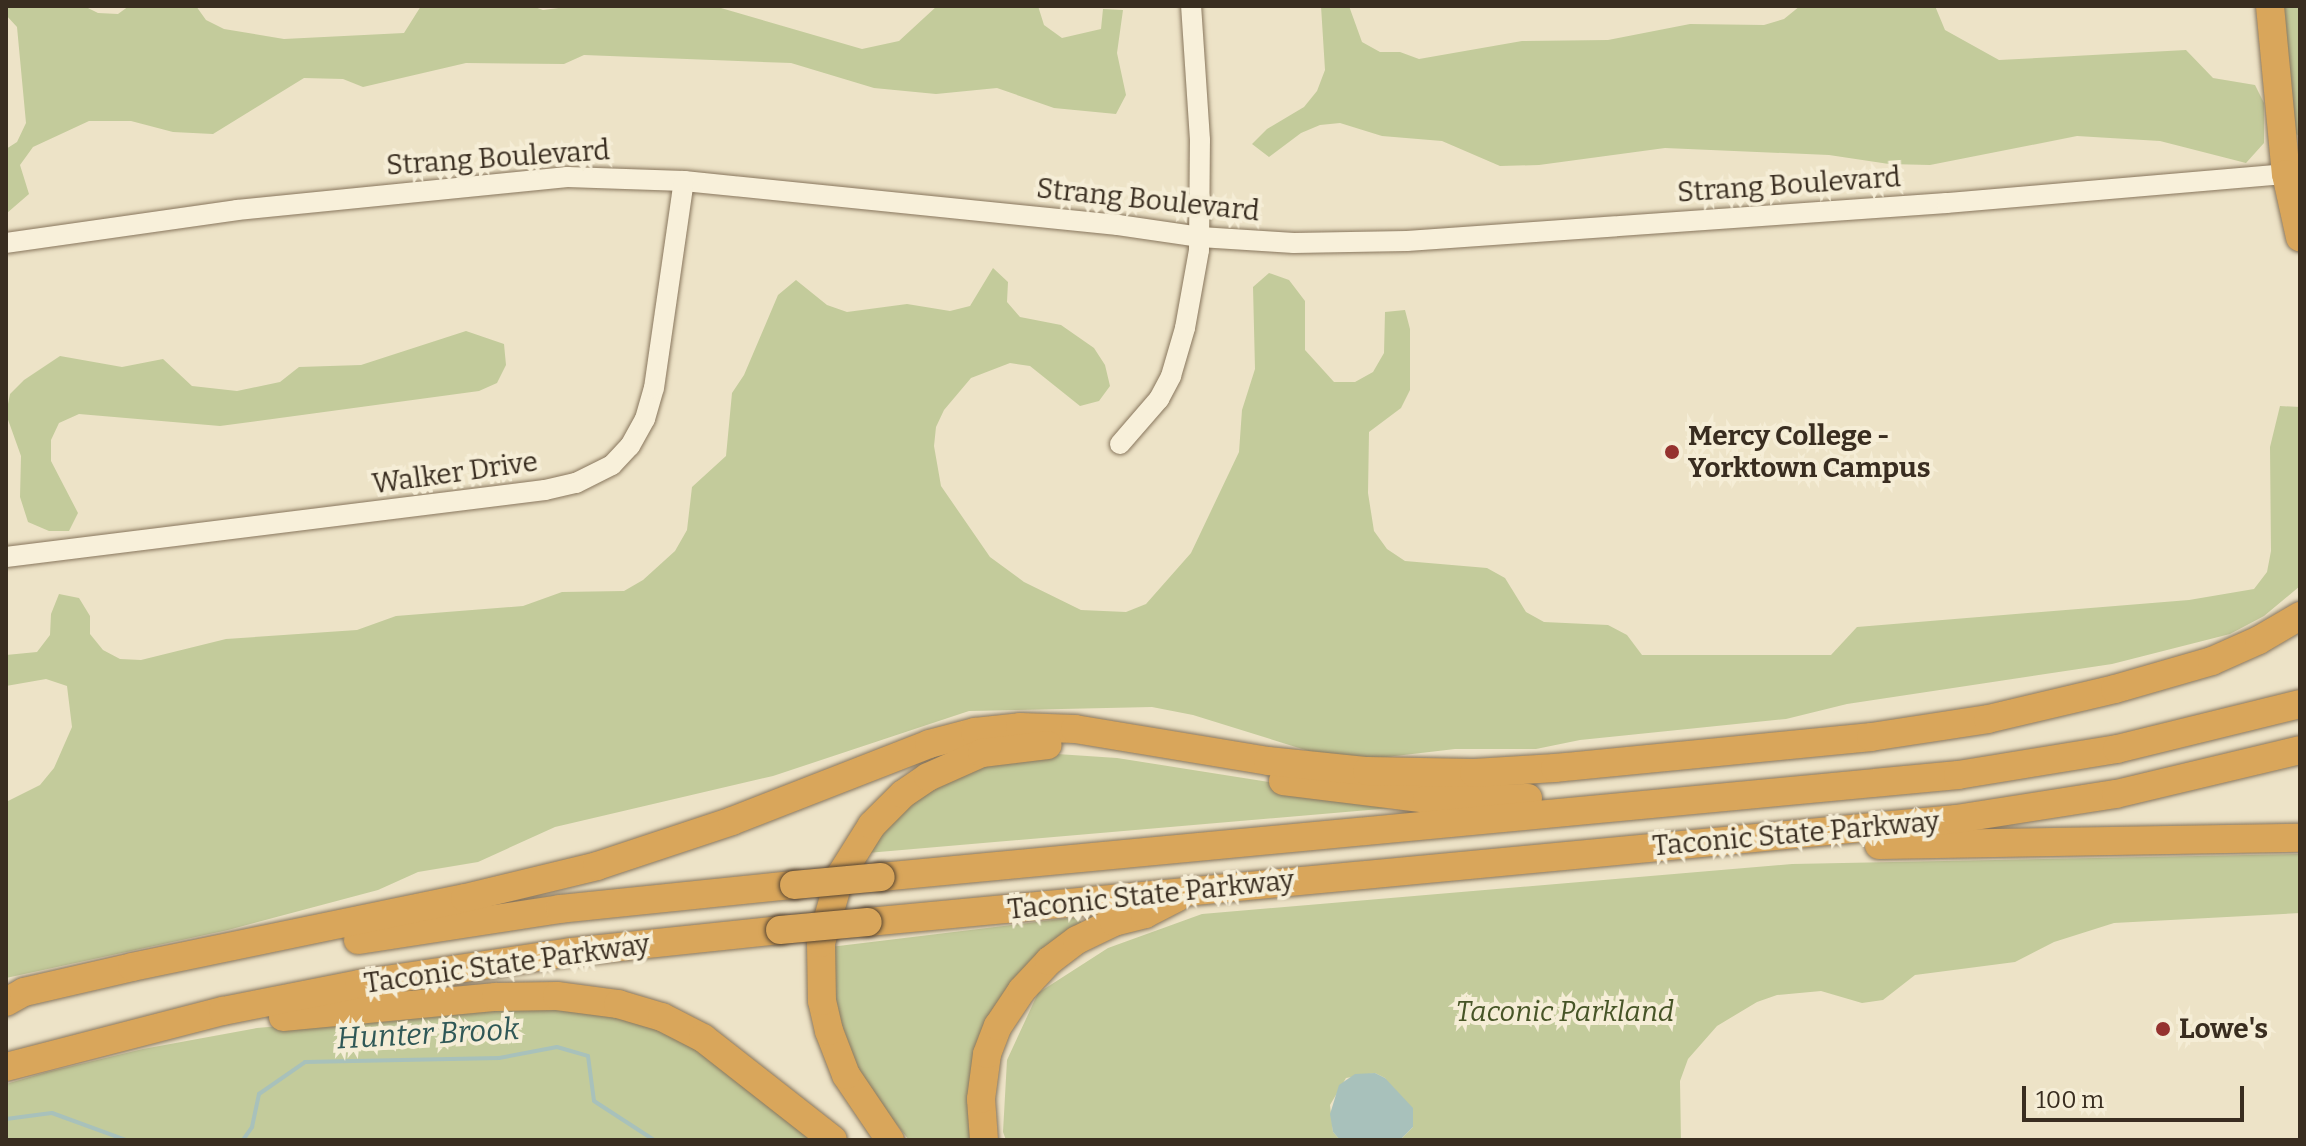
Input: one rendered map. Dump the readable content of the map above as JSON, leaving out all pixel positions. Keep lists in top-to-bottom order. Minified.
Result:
{"streets":{"highway":["Taconic State Parkway"],"street":["Strang Boulevard","Walker Drive"]},"crossings":[["Strang Boulevard","Walker Drive"]],"water":["Hunter Brook"],"parks":["Taconic Parkland"],"places":["Mercy College - Yorktown Campus","Lowe's"],"scale_bar":"100 m"}
